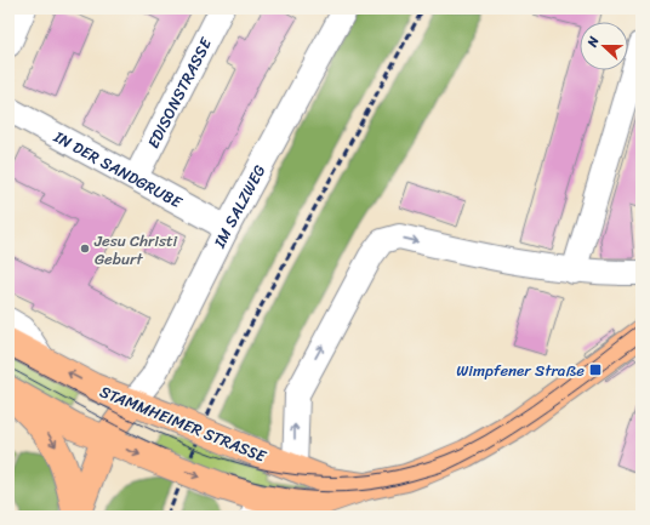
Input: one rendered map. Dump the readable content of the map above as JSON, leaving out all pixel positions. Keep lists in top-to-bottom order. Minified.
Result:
{"streets":{"main road":["STAMMHEIMER STRASSE"],"street":["EDISONSTRASSE","IN DER SANDGRUBE","IM SALZWEG"]},"crossings":[["EDISONSTRASSE","IN DER SANDGRUBE"],["IN DER SANDGRUBE","IM SALZWEG"],["IM SALZWEG","STAMMHEIMER STRASSE"]],"places":{"other":["Jesu Christi Geburt"],"transit":["Wimpfener Straße"]},"north":"left"}
